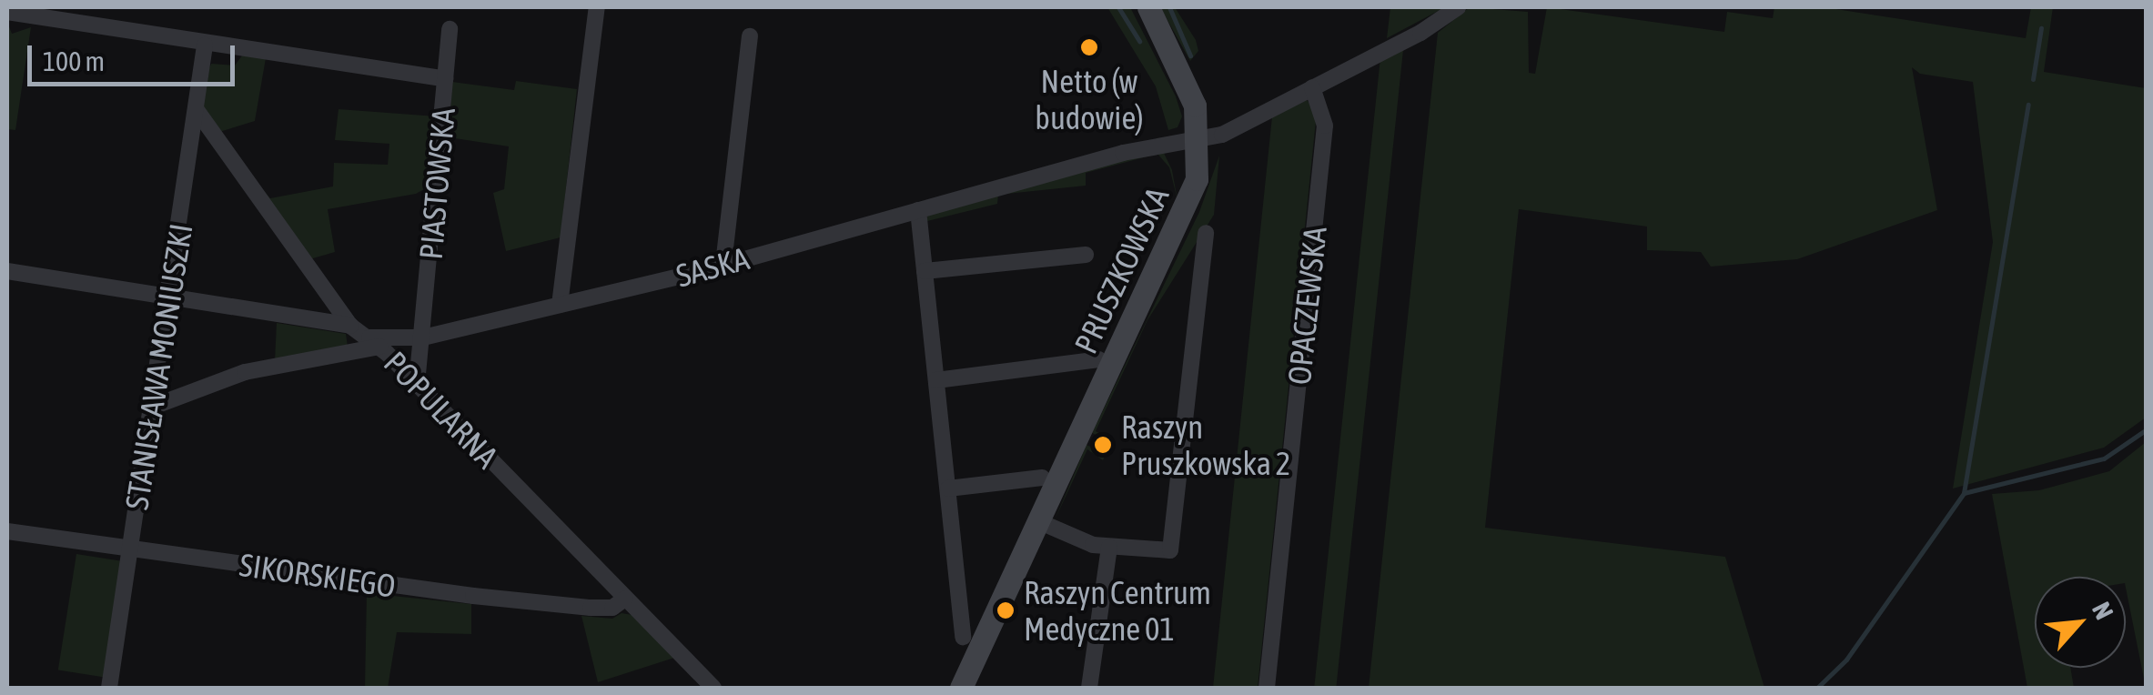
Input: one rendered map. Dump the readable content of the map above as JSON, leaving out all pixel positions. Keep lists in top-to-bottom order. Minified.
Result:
{"streets":{"street":["PIASTOWSKA","SASKA","PRUSZKOWSKA","OPACZEWSKA","STANISŁAWA MONIUSZKI","POPULARNA","SIKORSKIEGO"]},"crossings":[["PIASTOWSKA","SASKA"],["PIASTOWSKA","POPULARNA"],["SASKA","PRUSZKOWSKA"],["SASKA","STANISŁAWA MONIUSZKI"],["SASKA","POPULARNA"],["STANISŁAWA MONIUSZKI","POPULARNA"],["STANISŁAWA MONIUSZKI","SIKORSKIEGO"],["POPULARNA","SIKORSKIEGO"]],"places":["Netto (w budowie)","Raszyn Pruszkowska 2","Raszyn Centrum Medyczne 01"],"scale_bar":"100 m","north":"top right"}
